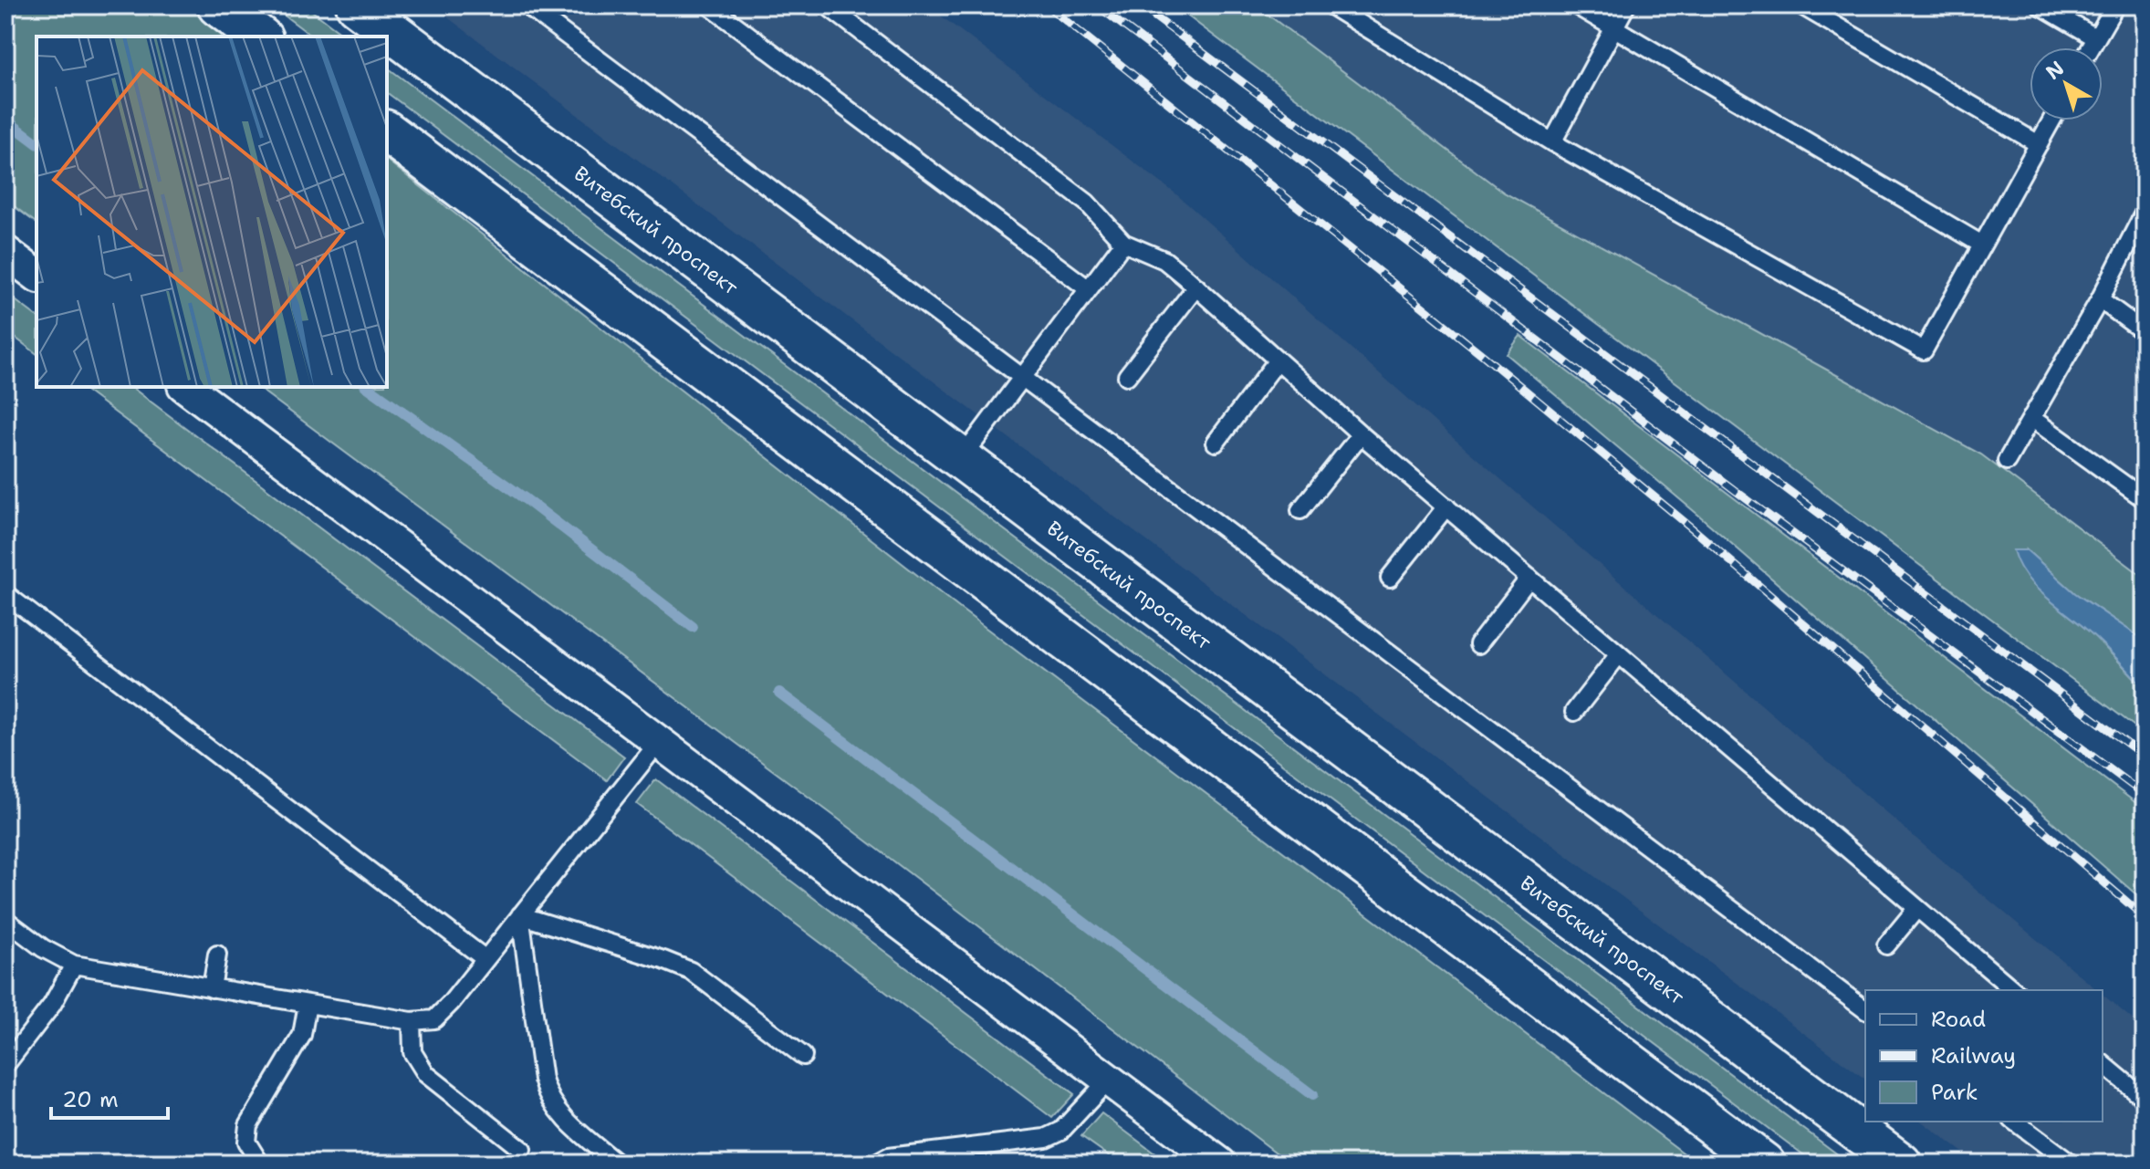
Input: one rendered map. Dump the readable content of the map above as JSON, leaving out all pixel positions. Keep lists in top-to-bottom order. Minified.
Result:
{"streets":{"main road":["Витебский проспект"]},"legend":["Road","Railway","Park"],"scale_bar":"20 m","north":"top left"}
